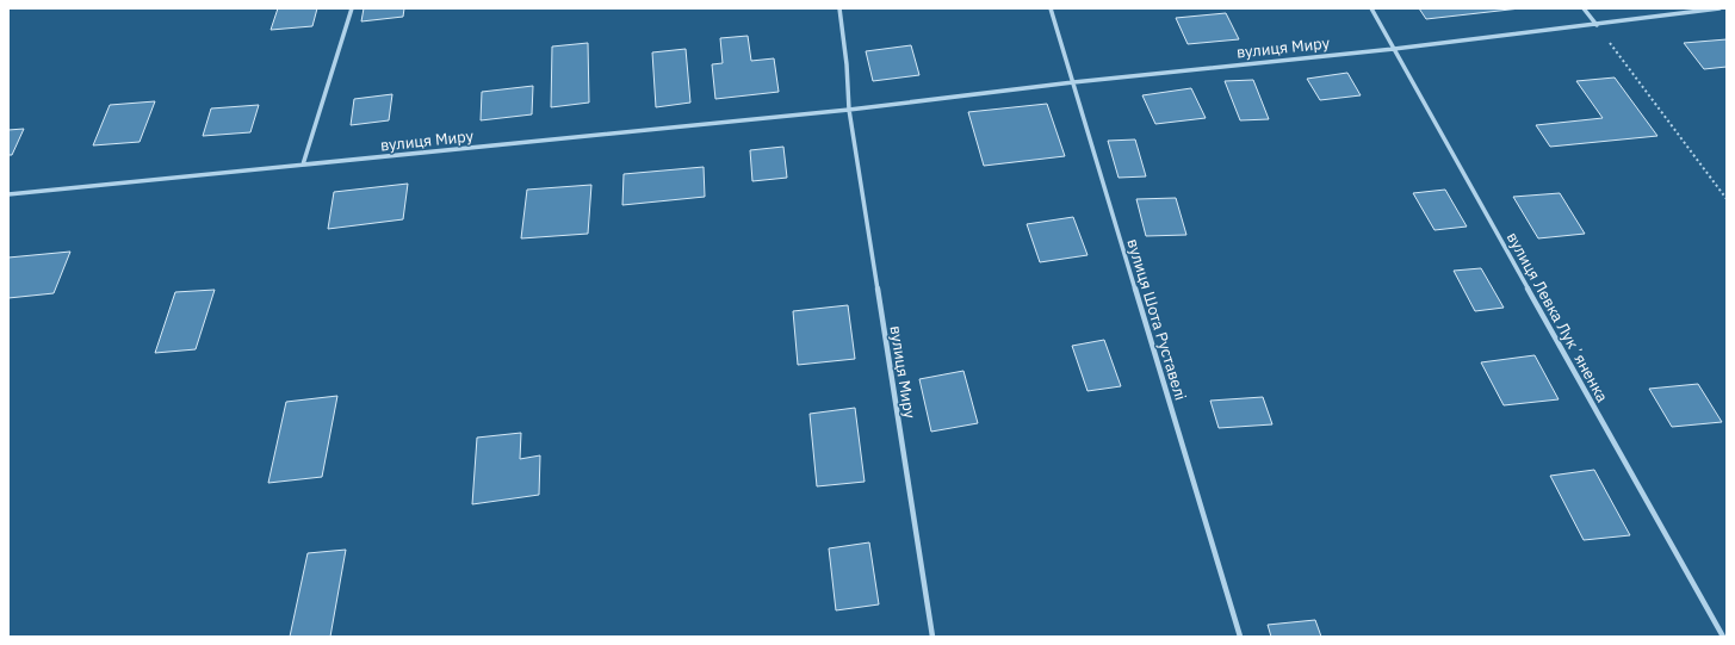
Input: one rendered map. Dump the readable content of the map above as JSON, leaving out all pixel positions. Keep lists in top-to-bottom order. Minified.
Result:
{"streets":{"street":["вулиця Миру","вулиця Левка Лукʼяненка","вулиця Шота Руставелі"]},"crossings":[["вулиця Миру","вулиця Левка Лукʼяненка"],["вулиця Миру","вулиця Шота Руставелі"]]}
